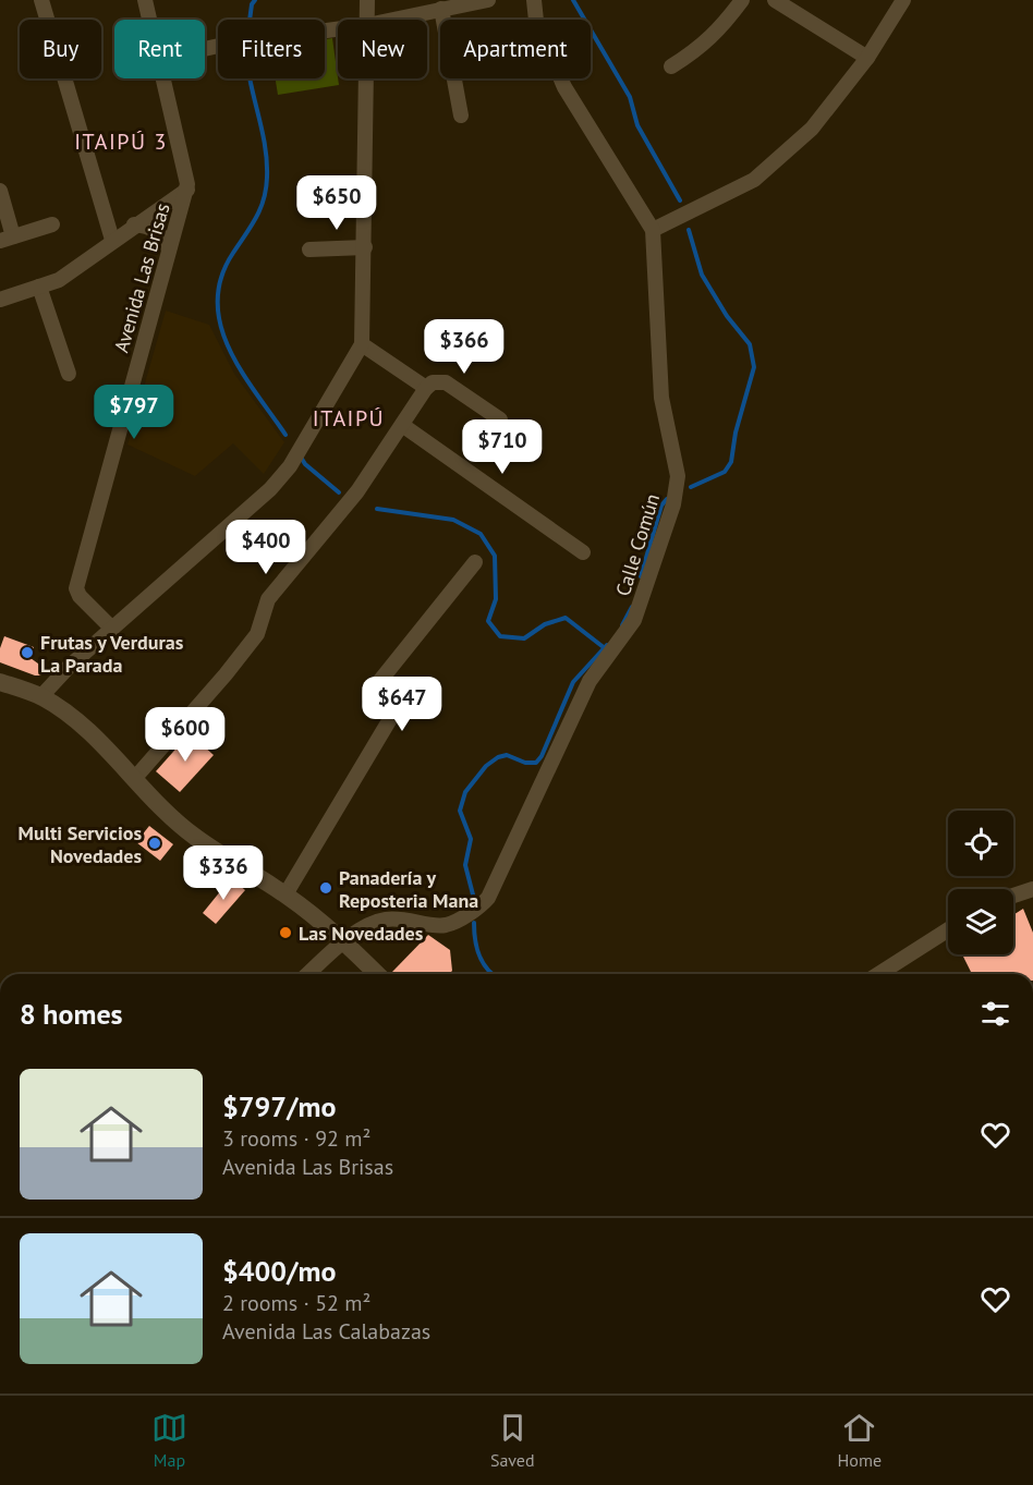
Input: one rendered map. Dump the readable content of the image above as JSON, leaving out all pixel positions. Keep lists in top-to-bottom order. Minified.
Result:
{"streets":{"street":["Avenida Las Brisas","Calle Común"]},"districts":["ITAIPÚ 3","ITAIPÚ"],"places":["Frutas y Verduras La Parada","Multi Servicios Novedades","Panadería y Reposteria Mana","Las Novedades"],"page":{"chip":["Buy","Rent","Filters","New","Apartment"],"price":["$650","$366","$797","$710","$400","$647","$600","$336"],"heading":"8 homes","list":[{"name":"$797/mo","note":"3 rooms · 92 m² · Avenida Las Brisas"},{"name":"$400/mo","note":"2 rooms · 52 m² · Avenida Las Calabazas"}],"tabs":["Map","Saved","Home"]}}
